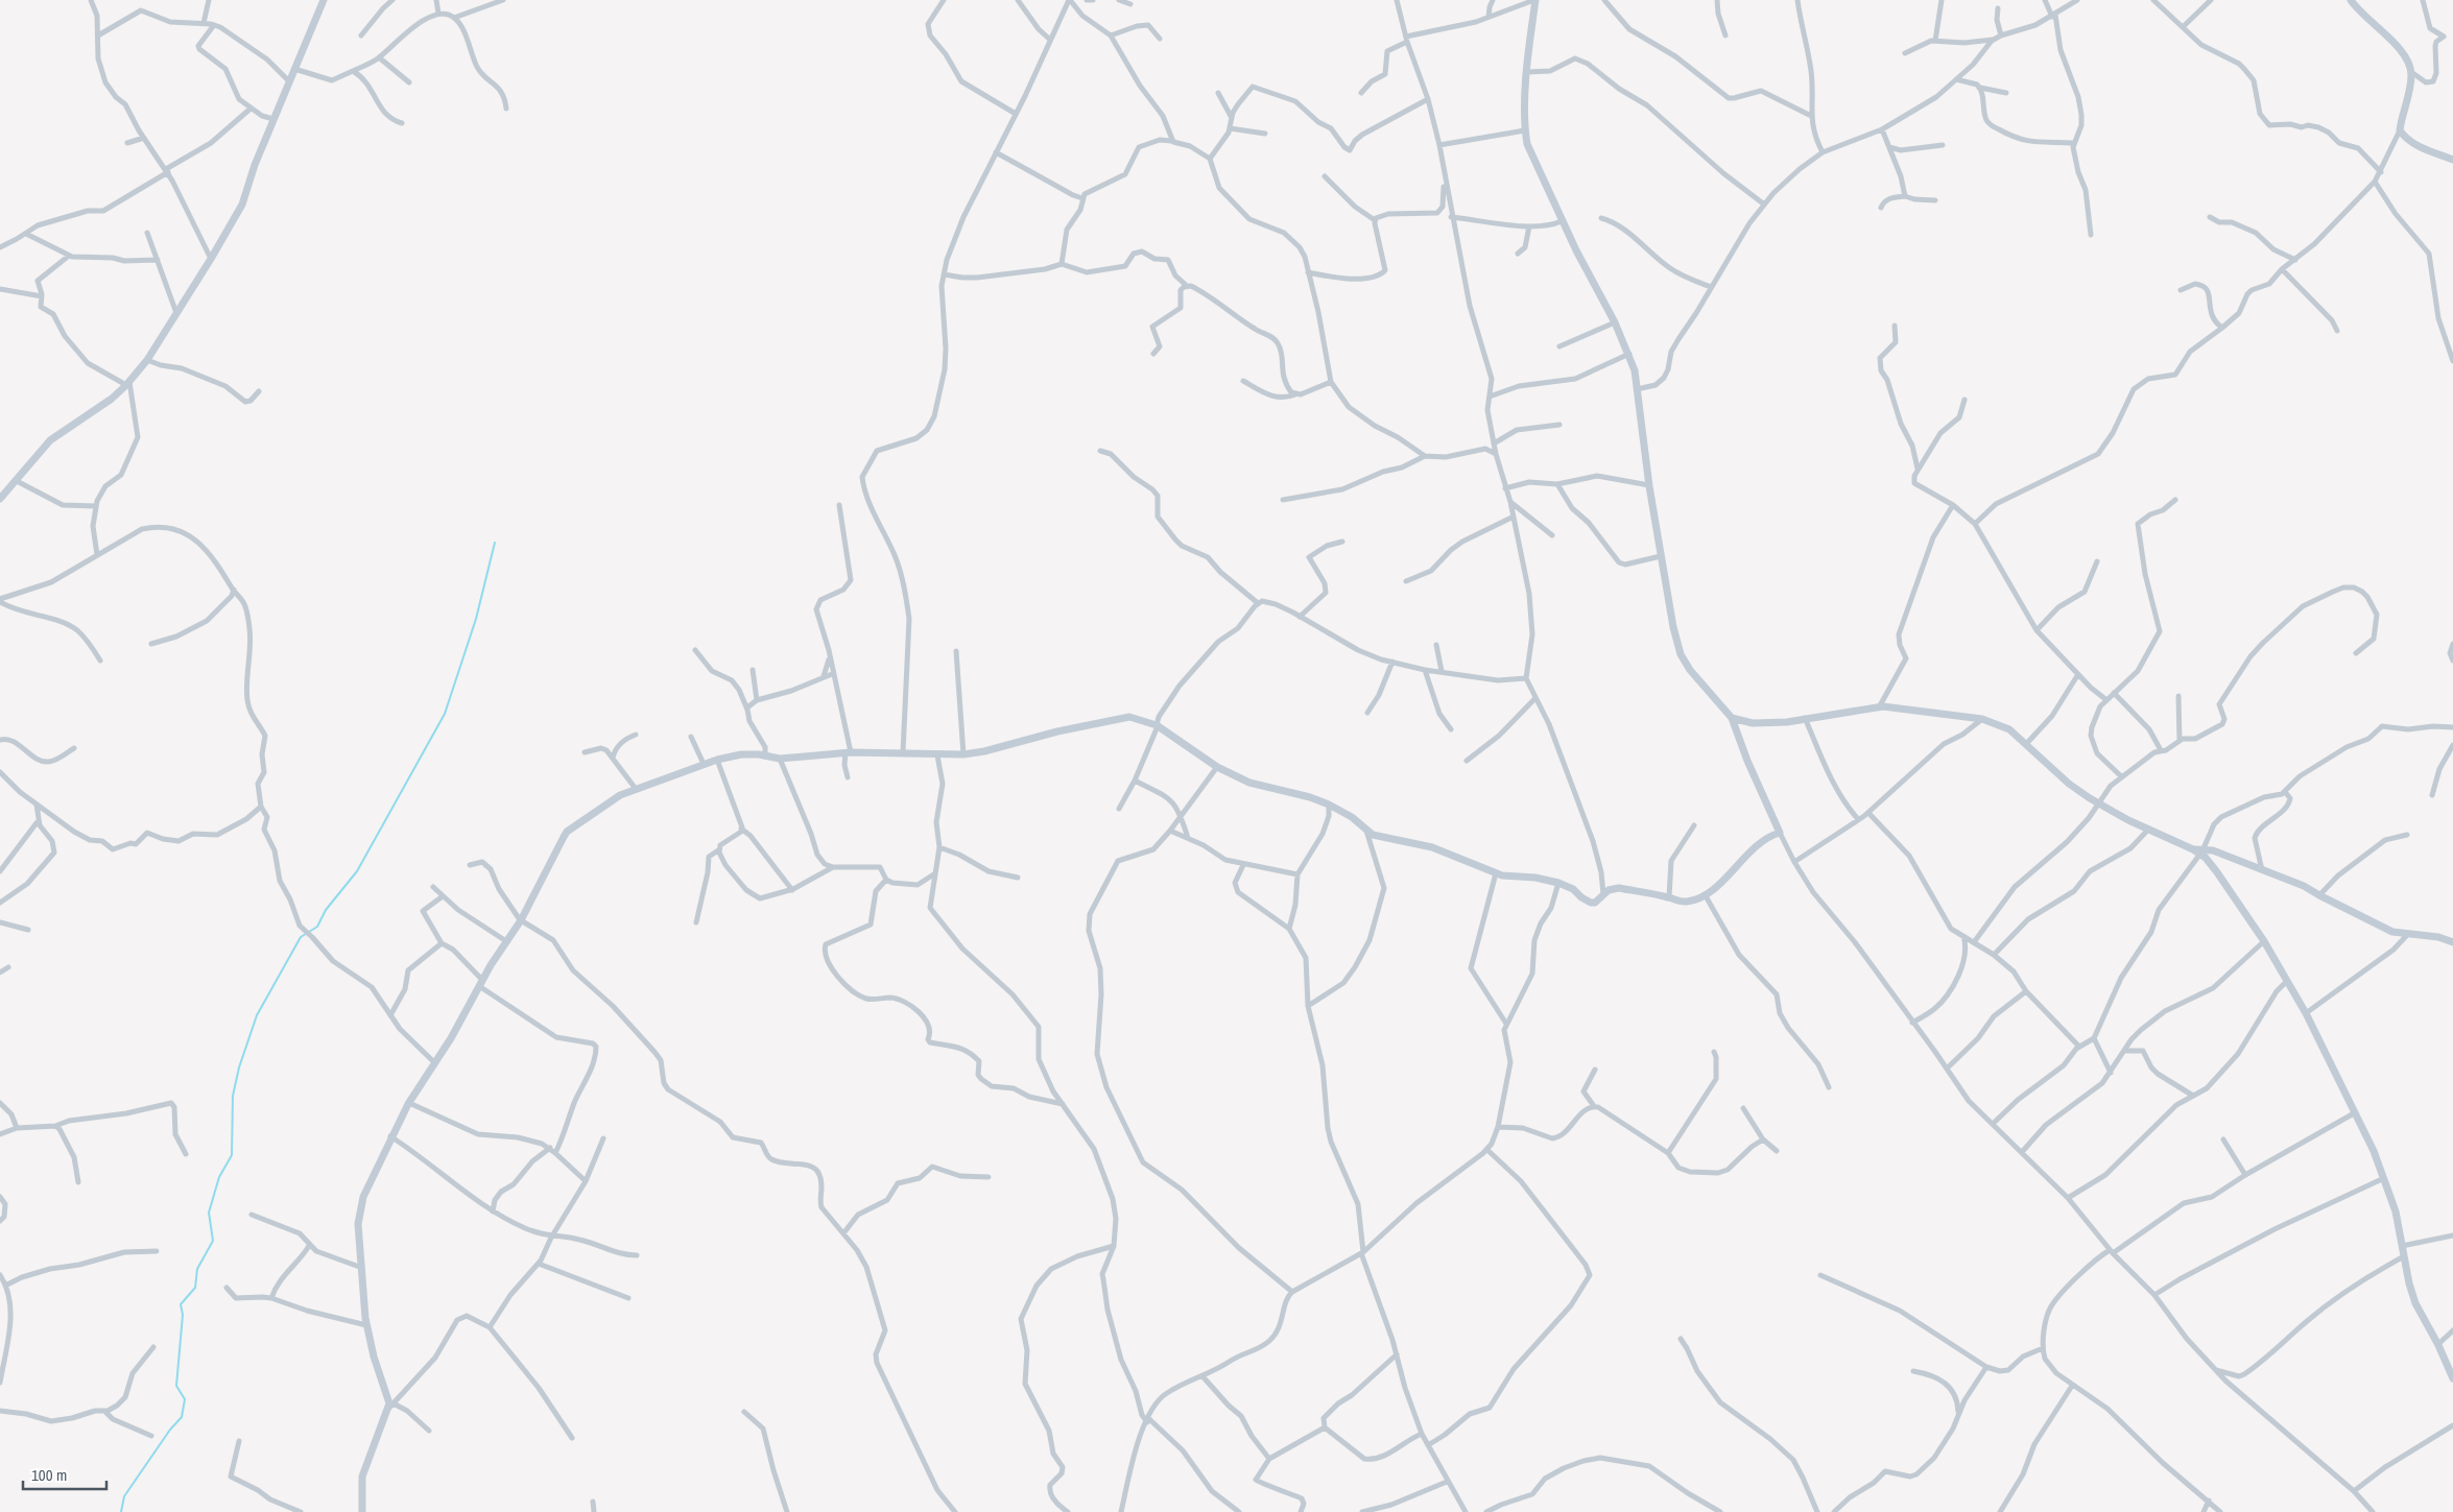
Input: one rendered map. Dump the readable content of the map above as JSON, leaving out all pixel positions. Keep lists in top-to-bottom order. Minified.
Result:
{"scale_bar":"100 m"}
